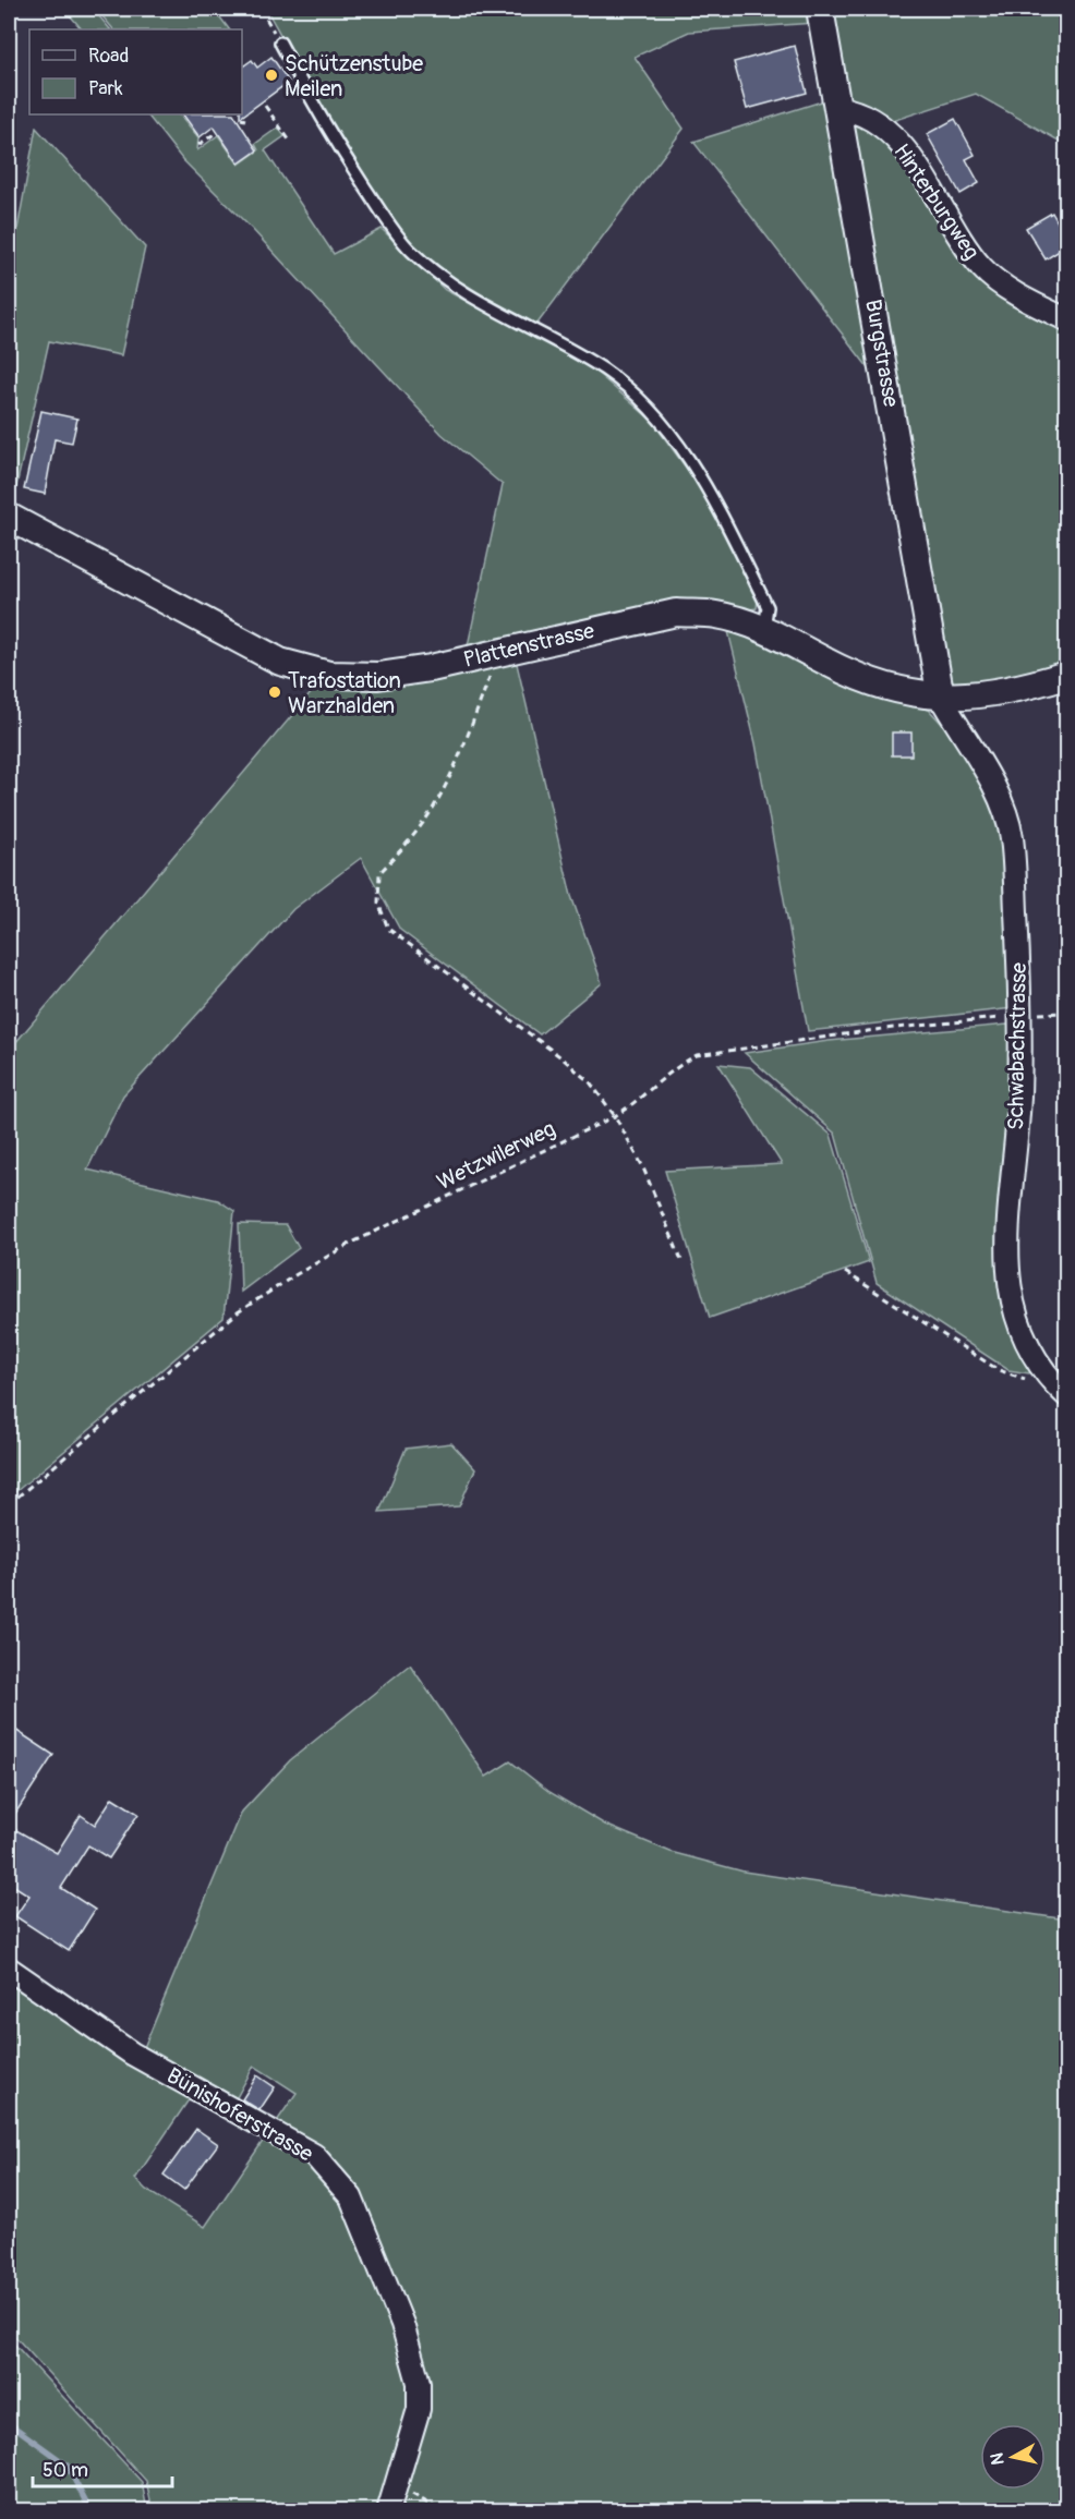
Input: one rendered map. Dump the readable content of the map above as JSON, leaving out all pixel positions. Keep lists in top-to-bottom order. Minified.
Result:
{"streets":{"street":["Hinterburgweg","Burgstrasse","Plattenstrasse","Schwabachstrasse","Bünishoferstrasse"],"path":["Wetzwilerweg"]},"crossings":[["Hinterburgweg","Burgstrasse"],["Burgstrasse","Plattenstrasse"],["Burgstrasse","Schwabachstrasse"],["Plattenstrasse","Schwabachstrasse"],["Schwabachstrasse","Wetzwilerweg"]],"places":["Schützenstube Meilen","Trafostation Warzhalden"],"legend":["Road","Park"],"scale_bar":"50 m","north":"left"}
